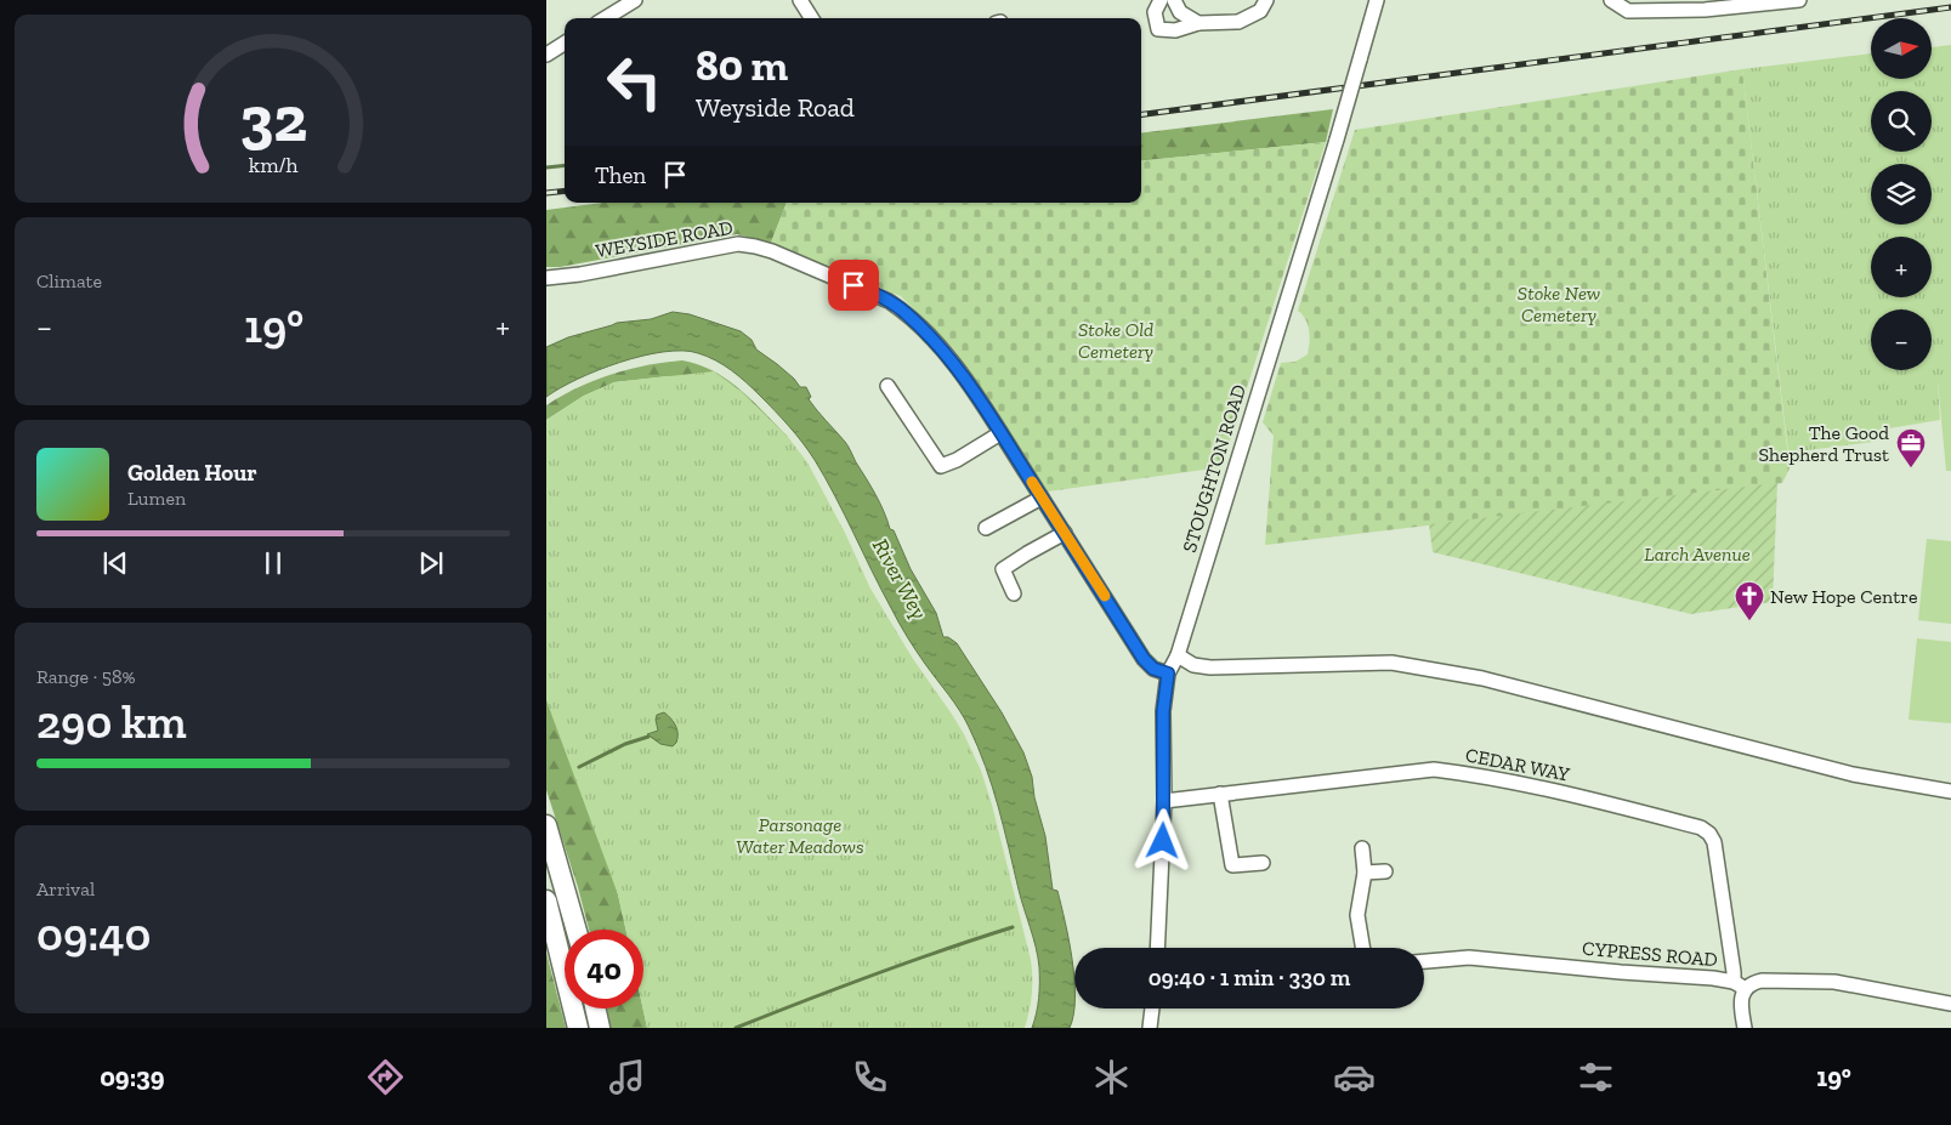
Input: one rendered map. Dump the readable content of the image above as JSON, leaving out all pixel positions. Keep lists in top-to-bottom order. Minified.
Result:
{"streets":{"street":["WEYSIDE ROAD","STOUGHTON ROAD","CEDAR WAY","CYPRESS ROAD"]},"crossings":[["WEYSIDE ROAD","STOUGHTON ROAD"],["STOUGHTON ROAD","CEDAR WAY"],["CEDAR WAY","CYPRESS ROAD"]],"water":["River Wey"],"parks":["Stoke New Cemetery","Stoke Old Cemetery","Larch Avenue","Parsonage Water Meadows"],"places":{"office":["The Good Shepherd Trust"],"church":["New Hope Centre"]},"north":"right","page":{"map_buttons":["+","−"],"turn":["80 m","Weyside Road"],"then":"Then","tile":["Climate",["Range · 58%","290 km"],["Arrival","09:40"]],"heat":["−","19°","+"],"song":["Golden Hour","Lumen"],"limit":"40","trip":"09:40 · 1 min · 330 m","tabs":["09:39","19°"],"gauge":["32","km/h"]}}
